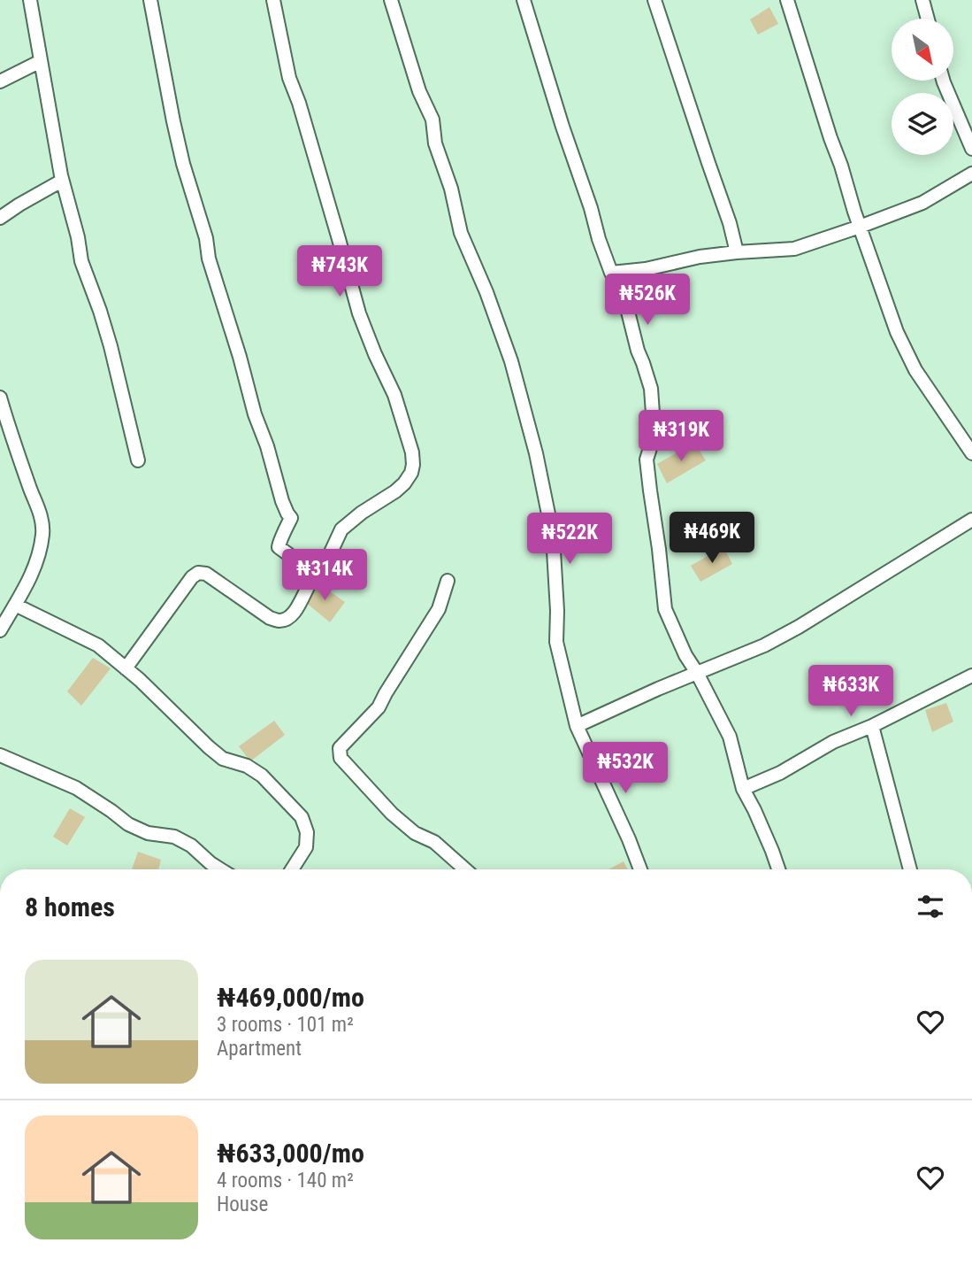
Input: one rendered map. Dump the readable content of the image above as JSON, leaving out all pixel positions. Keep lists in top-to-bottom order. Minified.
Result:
{"north":"bottom right","page":{"price":["₦743K","₦526K","₦319K","₦469K","₦522K","₦314K","₦633K","₦532K"],"heading":"8 homes","list":[{"name":"₦469,000/mo","note":"3 rooms · 101 m² · Apartment"},{"name":"₦633,000/mo","note":"4 rooms · 140 m² · House"}]}}
